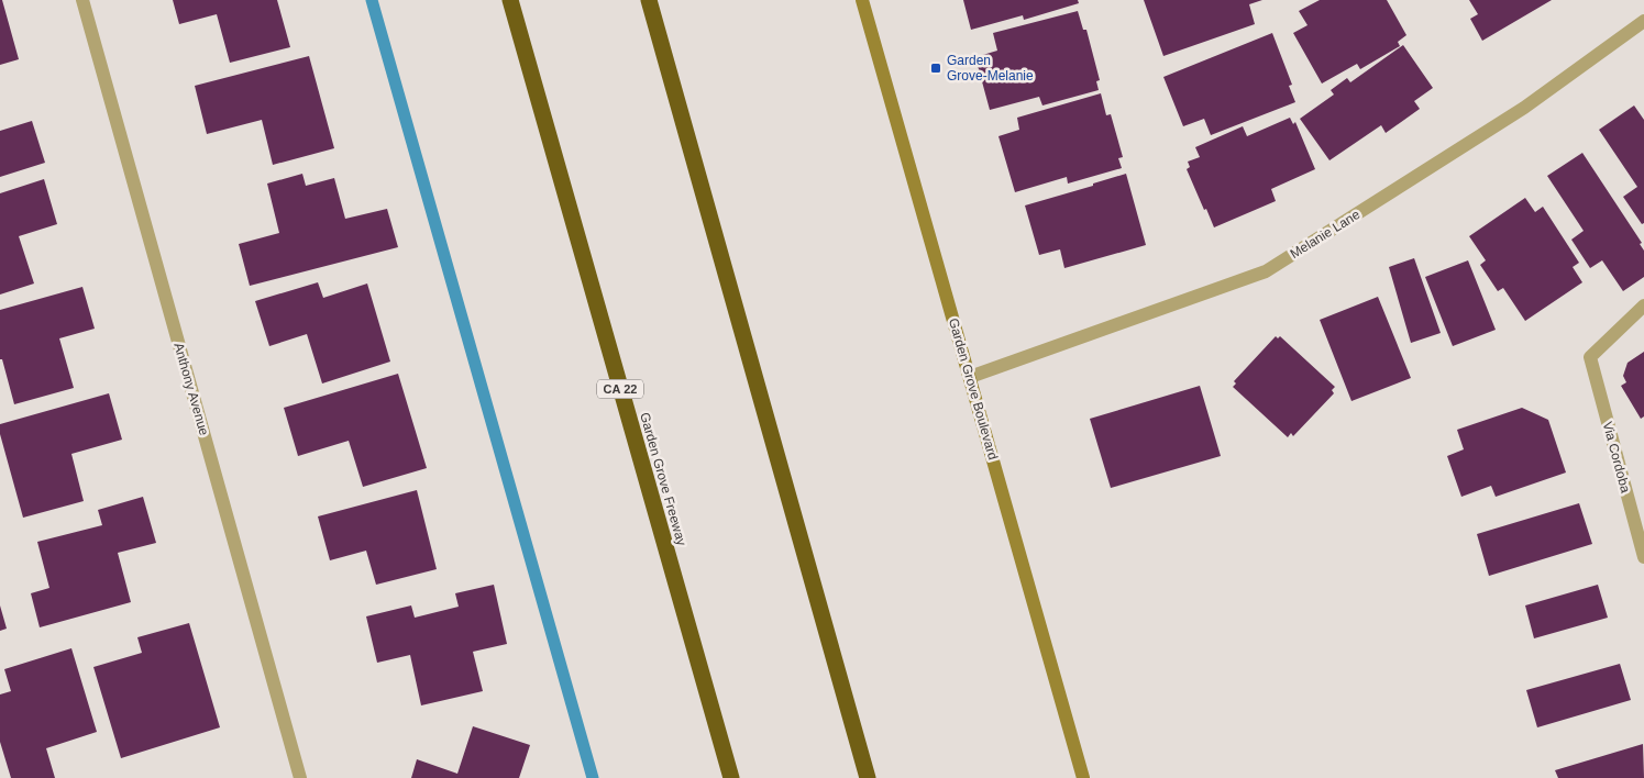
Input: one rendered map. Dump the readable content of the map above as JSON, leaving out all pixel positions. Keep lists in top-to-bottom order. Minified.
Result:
{"streets":{"highway":["CA 22","Garden Grove Freeway"],"main road":["Garden Grove Boulevard"],"street":["Melanie Lane","Anthony Avenue","Via Cordoba"]},"crossings":[["Melanie Lane","Garden Grove Boulevard"]],"places":{"transit":["Garden Grove-Melanie"]}}
